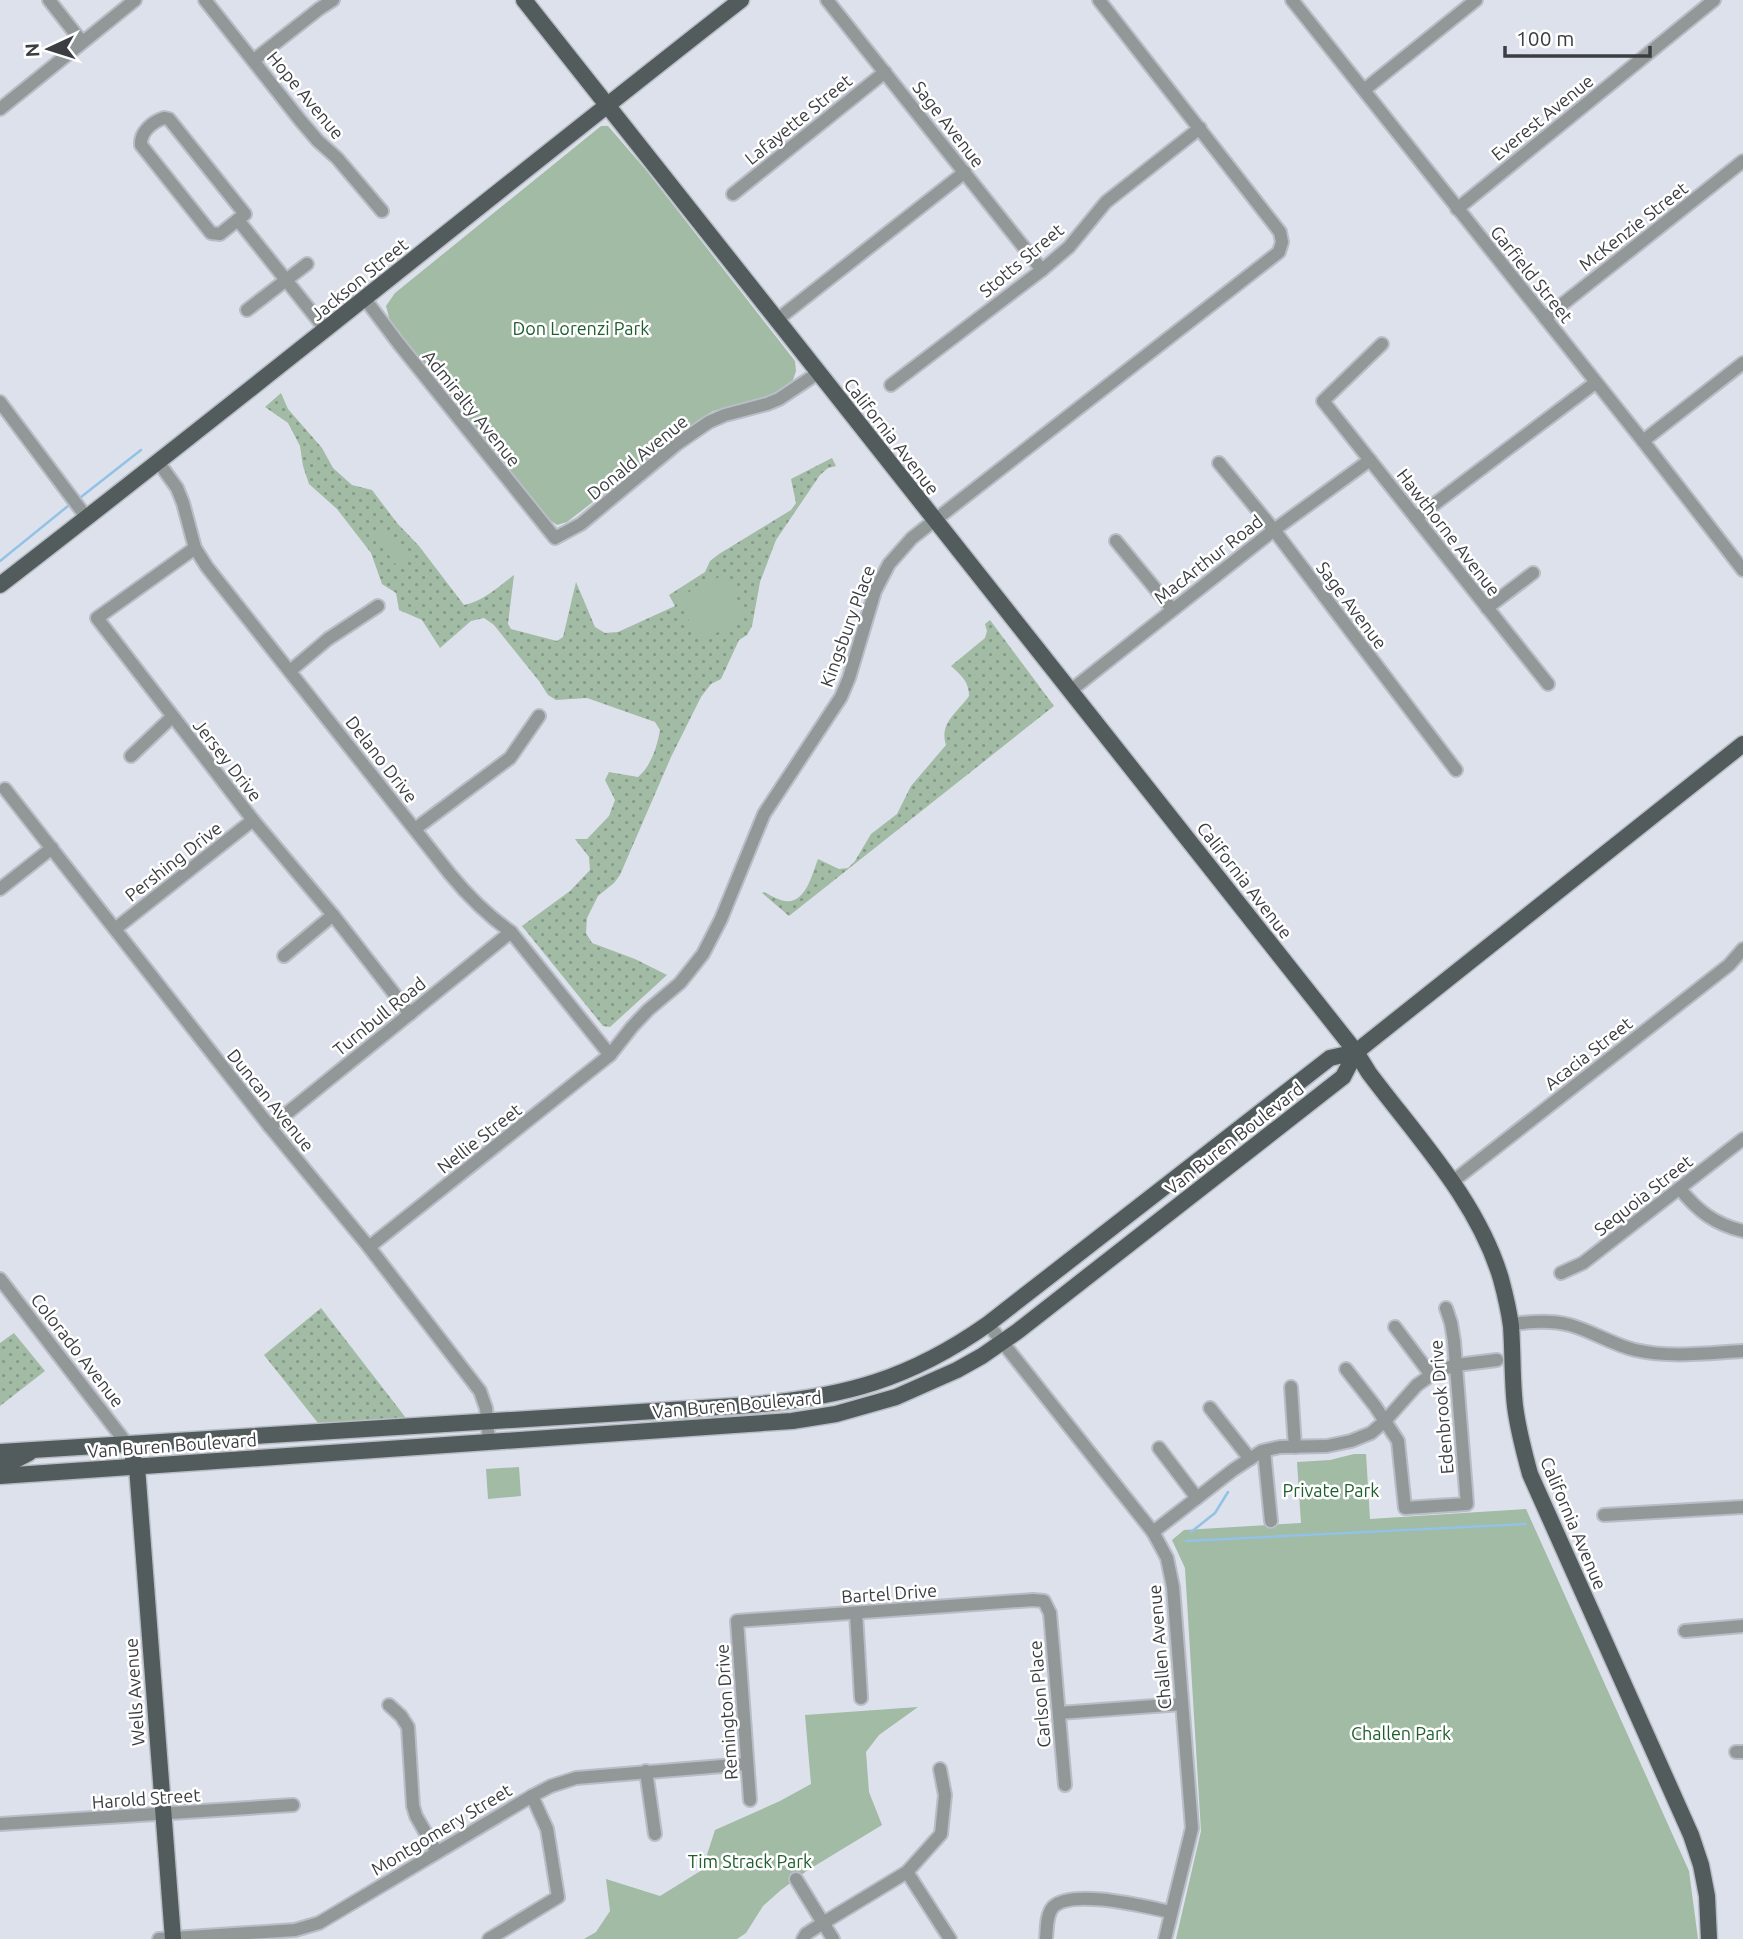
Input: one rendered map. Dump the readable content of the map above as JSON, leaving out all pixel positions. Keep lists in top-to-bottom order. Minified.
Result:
{"streets":{"main road":["Jackson Street","California Avenue","Van Buren Boulevard","Wells Avenue"],"street":["Hope Avenue","Everest Avenue","Lafayette Street","Sage Avenue","McKenzie Street","Stotts Street","Garfield Street","Admiralty Avenue","Donald Avenue","Hawthorne Avenue","MacArthur Road","Kingsbury Place","Delano Drive","Jersey Drive","Pershing Drive","Turnbull Road","Acacia Street","Duncan Avenue","Nellie Street","Sequoia Street","Colorado Avenue","Edenbrook Drive","Bartel Drive","Challen Avenue","Carlson Place","Remington Drive","Harold Street","Montgomery Street"]},"crossings":[["Everest Avenue","Garfield Street"],["Lafayette Street","Sage Avenue"],["Sage Avenue","Stotts Street"],["Sage Avenue","MacArthur Road"],["McKenzie Street","Garfield Street"],["Stotts Street","Kingsbury Place"],["Jackson Street","Admiralty Avenue"],["Jackson Street","California Avenue"],["Jackson Street","Delano Drive"],["Admiralty Avenue","Donald Avenue"],["California Avenue","Donald Avenue"],["California Avenue","MacArthur Road"],["California Avenue","Kingsbury Place"],["California Avenue","Acacia Street"],["California Avenue","Van Buren Boulevard"],["Hawthorne Avenue","MacArthur Road"],["Kingsbury Place","Delano Drive"],["Kingsbury Place","Nellie Street"],["Delano Drive","Jersey Drive"],["Delano Drive","Turnbull Road"],["Delano Drive","Nellie Street"],["Jersey Drive","Pershing Drive"],["Jersey Drive","Turnbull Road"],["Pershing Drive","Duncan Avenue"],["Turnbull Road","Duncan Avenue"],["Duncan Avenue","Nellie Street"],["Duncan Avenue","Van Buren Boulevard"],["Van Buren Boulevard","Colorado Avenue"],["Van Buren Boulevard","Challen Avenue"],["Van Buren Boulevard","Wells Avenue"],["Colorado Avenue","Wells Avenue"],["Bartel Drive","Carlson Place"],["Bartel Drive","Remington Drive"],["Wells Avenue","Harold Street"],["Wells Avenue","Montgomery Street"],["Remington Drive","Montgomery Street"]],"parks":["Don Lorenzi Park","Private Park","Challen Park","Tim Strack Park"],"scale_bar":"100 m","north":"left"}
